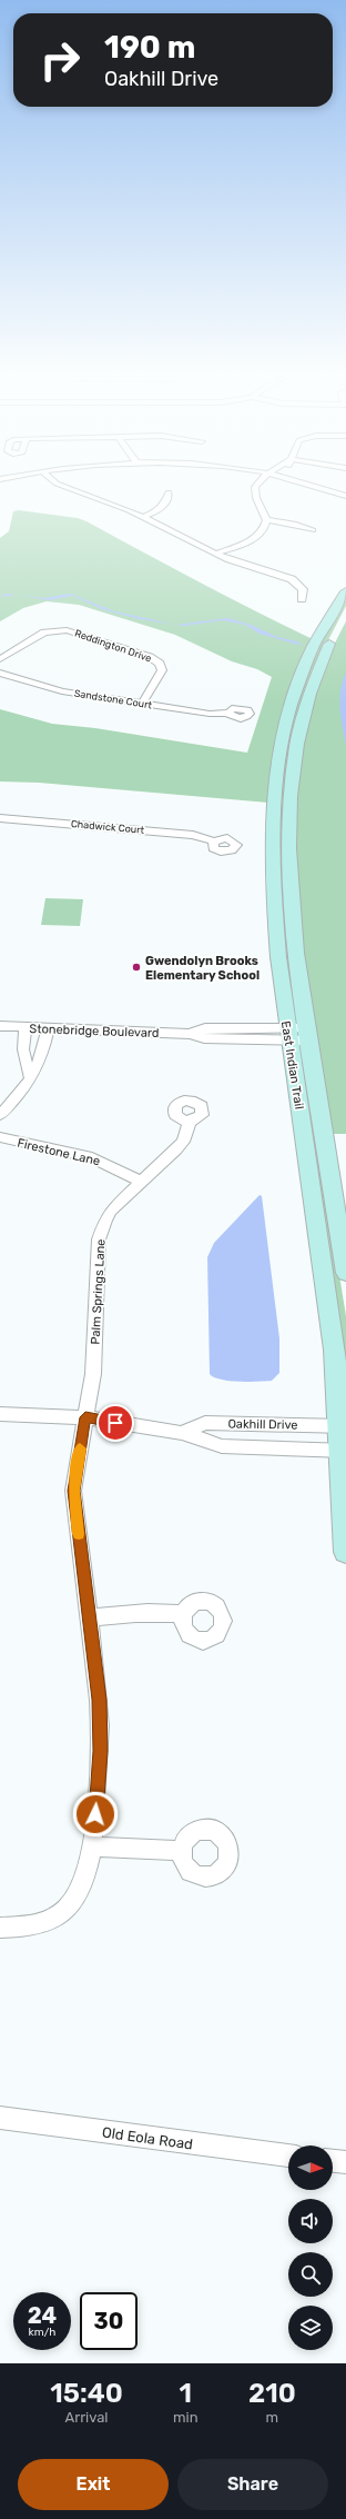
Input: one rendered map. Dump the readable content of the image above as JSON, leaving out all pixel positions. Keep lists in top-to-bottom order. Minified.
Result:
{"streets":{"main road":["East Indian Trail"],"street":["Reddington Drive","Sandstone Court","Chadwick Court","Stonebridge Boulevard","Firestone Lane","Palm Springs Lane","Oakhill Drive","Old Eola Road"]},"crossings":[["Reddington Drive","Sandstone Court"],["Stonebridge Boulevard","East Indian Trail"],["East Indian Trail","Oakhill Drive"],["Firestone Lane","Palm Springs Lane"],["Palm Springs Lane","Oakhill Drive"]],"places":["Gwendolyn Brooks Elementary School"],"north":"right","page":{"turn":["190 m","Oakhill Drive"],"speed":"24 km/h","limit":"30","eta":["15:40","Arrival","1","min","210","m"],"buttons":["Exit","Share"]}}
